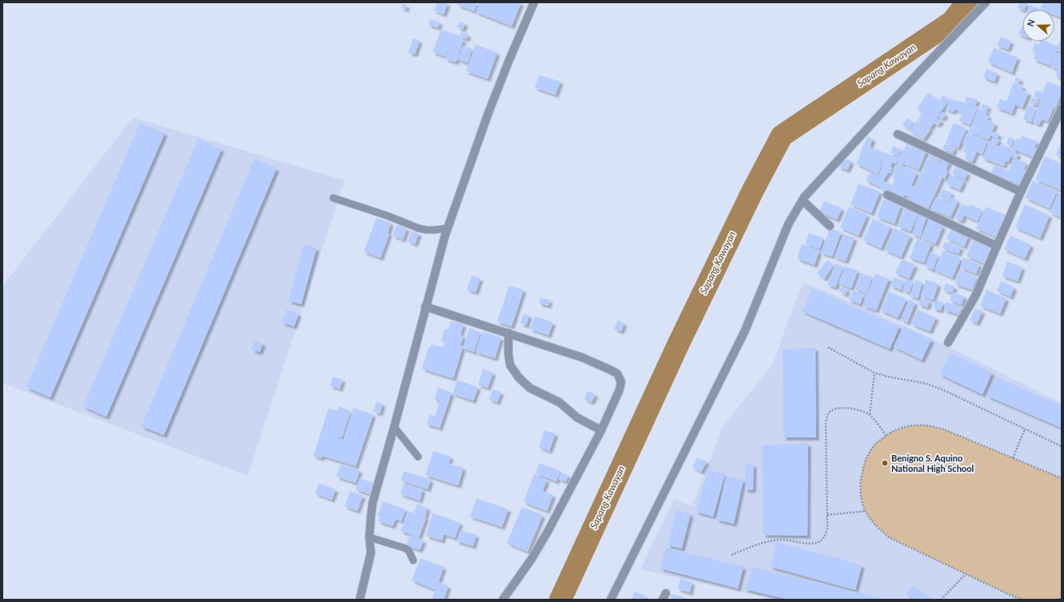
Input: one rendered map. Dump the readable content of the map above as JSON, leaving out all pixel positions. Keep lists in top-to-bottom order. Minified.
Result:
{"water":["Sapang Kawayan"],"places":["Benigno S. Aquino National High School"],"north":"left"}
